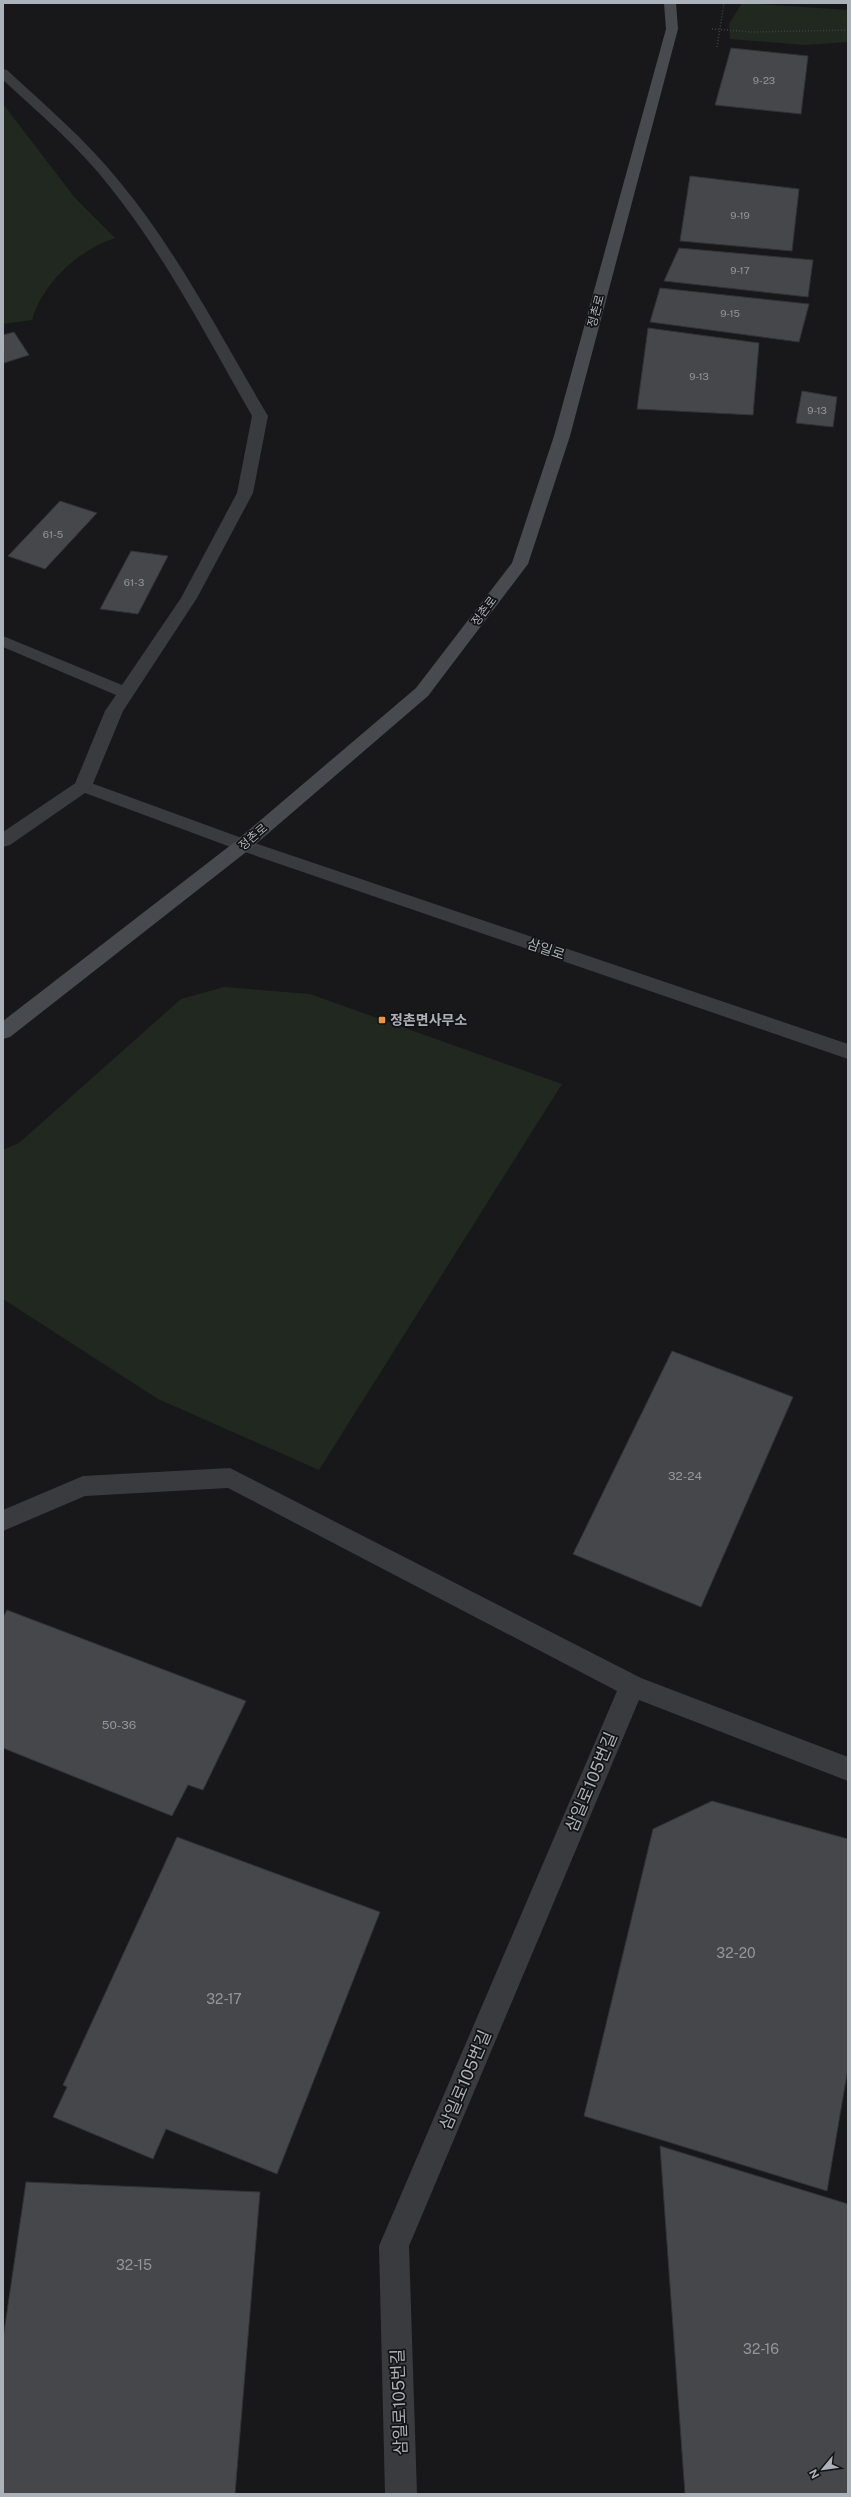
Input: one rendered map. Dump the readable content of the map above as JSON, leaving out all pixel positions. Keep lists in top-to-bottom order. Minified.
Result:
{"streets":{"main road":["정촌로"],"street":["삼일로","삼일로105번길"]},"crossings":[["정촌로","삼일로"]],"places":{"transit":["정촌면사무소"]},"house_numbers":["9-23","9-19","9-17","9-15","9-13","9-13","61-5","61-3","32-24","50-36","32-20","32-17","32-15","32-16"],"north":"bottom left"}
